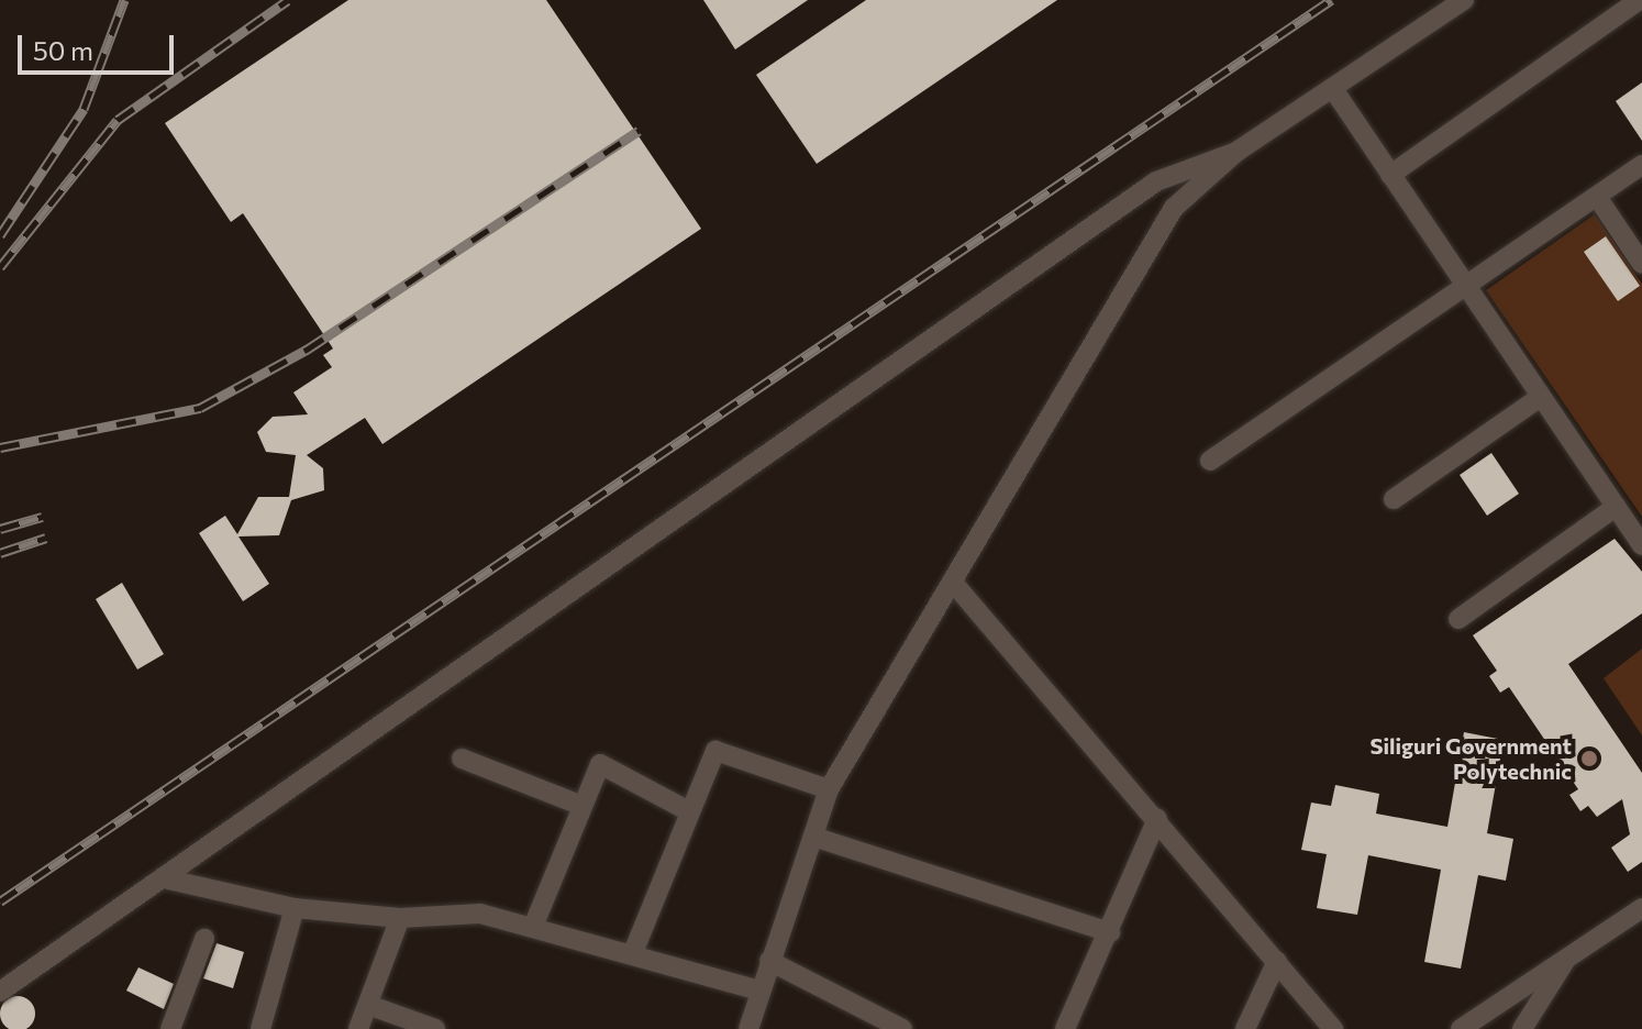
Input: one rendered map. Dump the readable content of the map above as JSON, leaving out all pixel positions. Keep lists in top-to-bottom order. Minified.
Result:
{"places":["Siliguri Government Polytechnic"],"scale_bar":"50 m"}
